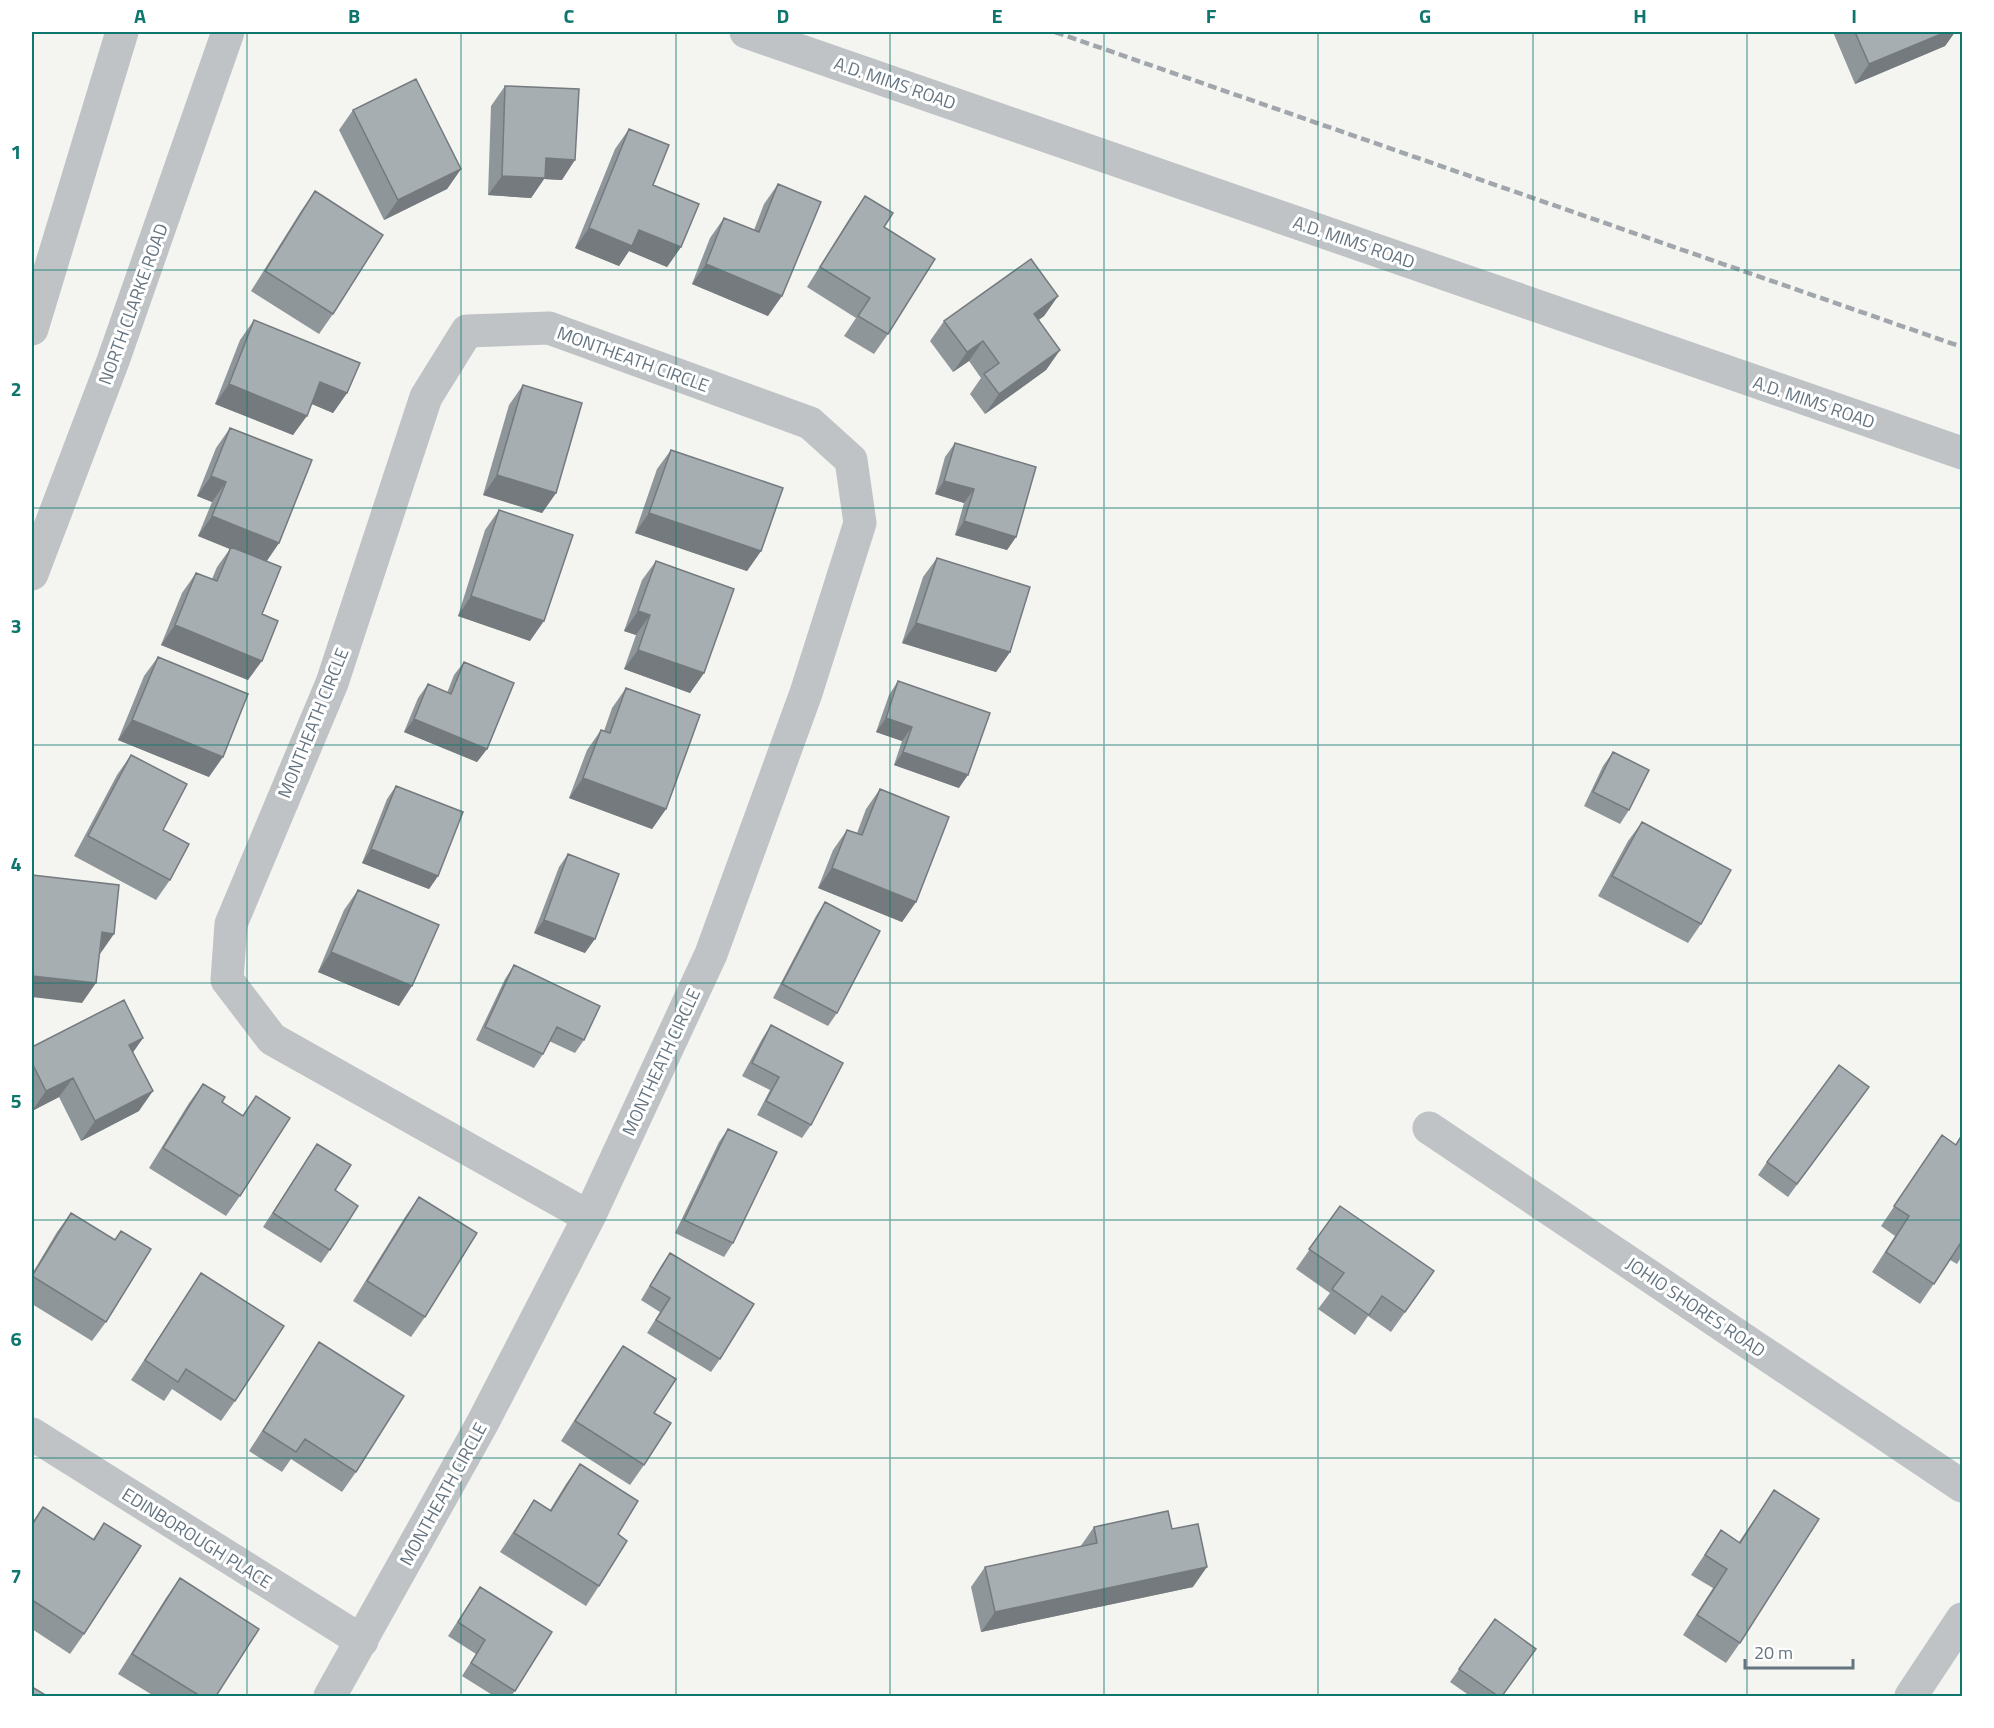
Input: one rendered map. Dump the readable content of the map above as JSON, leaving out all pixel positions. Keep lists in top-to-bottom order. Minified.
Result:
{"streets":{"street":["A.D. MIMS ROAD","NORTH CLARKE ROAD","MONTHEATH CIRCLE","JOHIO SHORES ROAD","EDINBOROUGH PLACE"]},"crossings":[["MONTHEATH CIRCLE","EDINBOROUGH PLACE"]],"scale_bar":"20 m","grid":{"columns":["A","B","C","D","E","F","G","H","I"],"rows":["1","2","3","4","5","6","7"]}}
